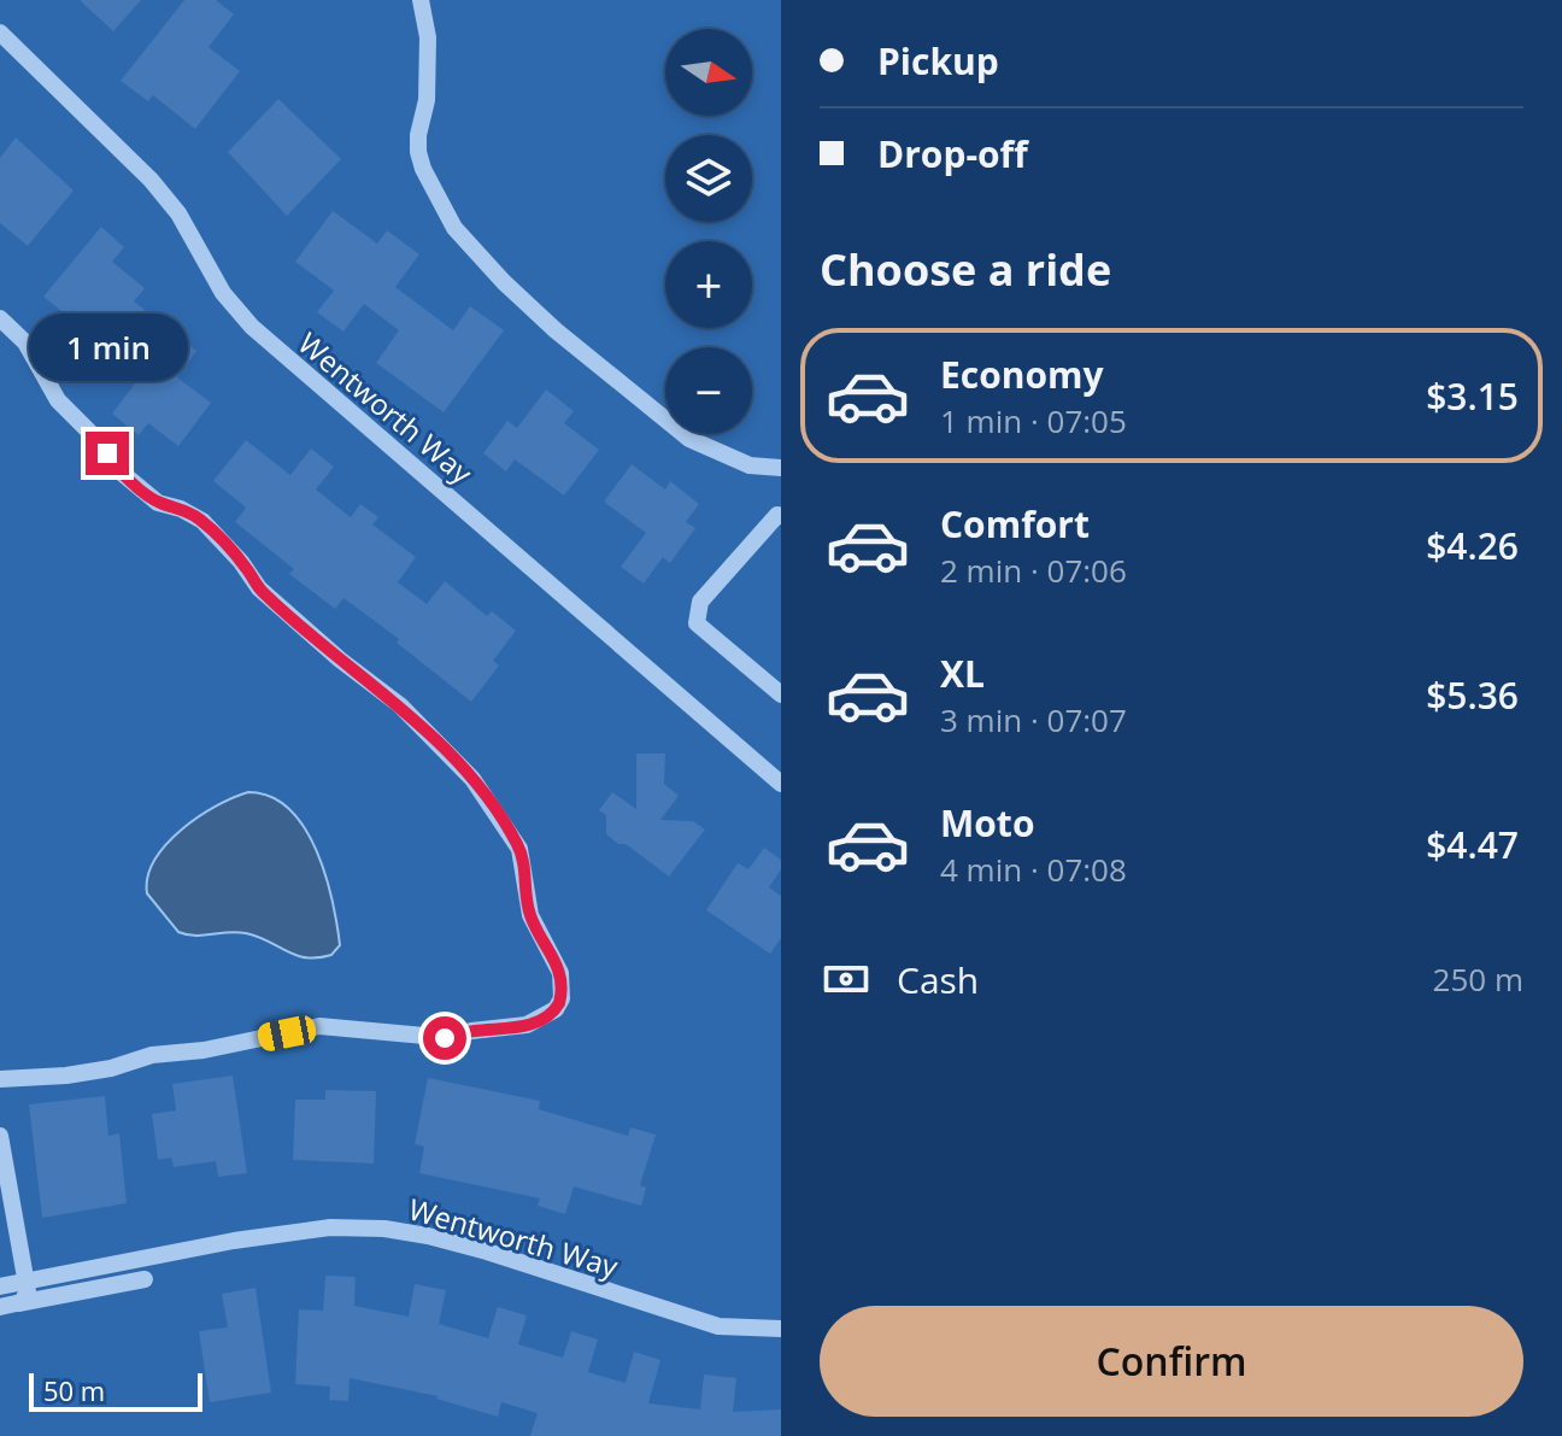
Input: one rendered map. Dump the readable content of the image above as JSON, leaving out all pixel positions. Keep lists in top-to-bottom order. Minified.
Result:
{"streets":{"street":["Wentworth Way"]},"scale_bar":"50 m","north":"right","page":{"banner":["Pickup","Drop-off"],"map_buttons":["+","−"],"heading":"Choose a ride","bubble":"1 min","list":[{"name":"Economy","note":"1 min · 07:05","value":"$3.15"},{"name":"Comfort","note":"2 min · 07:06","value":"$4.26"},{"name":"XL","note":"3 min · 07:07","value":"$5.36"},{"name":"Moto","note":"4 min · 07:08","value":"$4.47"}],"pay":["Cash","250 m"],"buttons":"Confirm","scale":"50 m"}}
